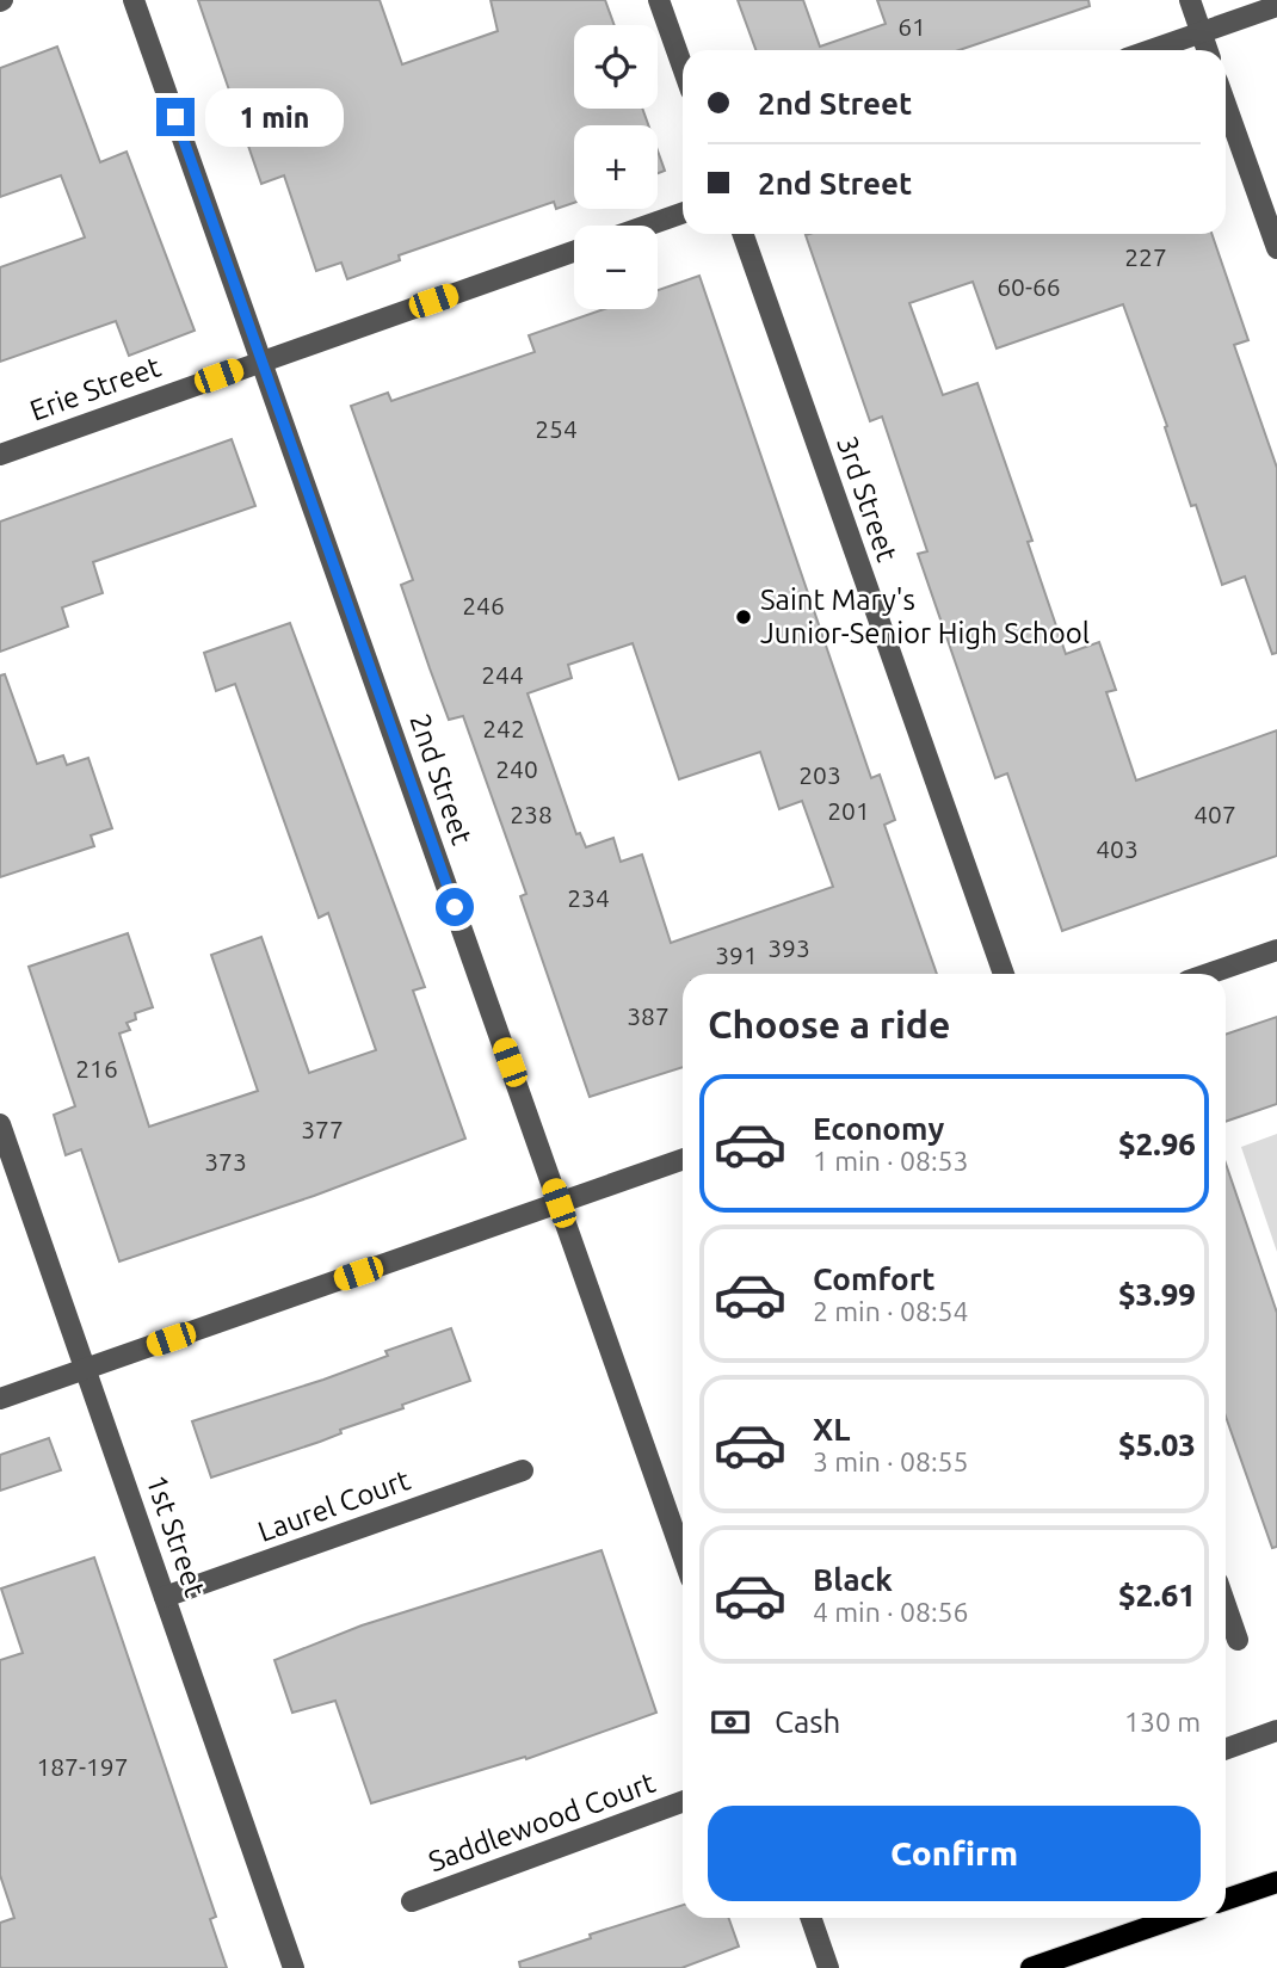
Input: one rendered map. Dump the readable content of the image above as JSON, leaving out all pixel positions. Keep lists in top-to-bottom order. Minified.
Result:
{"streets":{"street":["Erie Street","3rd Street","2nd Street","Laurel Court","1st Street","Saddlewood Court"]},"crossings":[["Erie Street","2nd Street"],["Laurel Court","1st Street"]],"places":["Saint Mary's Junior-Senior High School"],"house_numbers":["61","227","60-66","254","246","244","242","240","203","201","238","407","403","234","393","391","387","216","377","373","187-197"],"page":{"map_buttons":["+","−"],"banner":["2nd Street","2nd Street"],"bubble":"1 min","heading":"Choose a ride","list":[{"name":"Economy","note":"1 min · 08:53","value":"$2.96"},{"name":"Comfort","note":"2 min · 08:54","value":"$3.99"},{"name":"XL","note":"3 min · 08:55","value":"$5.03"},{"name":"Black","note":"4 min · 08:56","value":"$2.61"}],"pay":["Cash","130 m"],"buttons":"Confirm"}}
